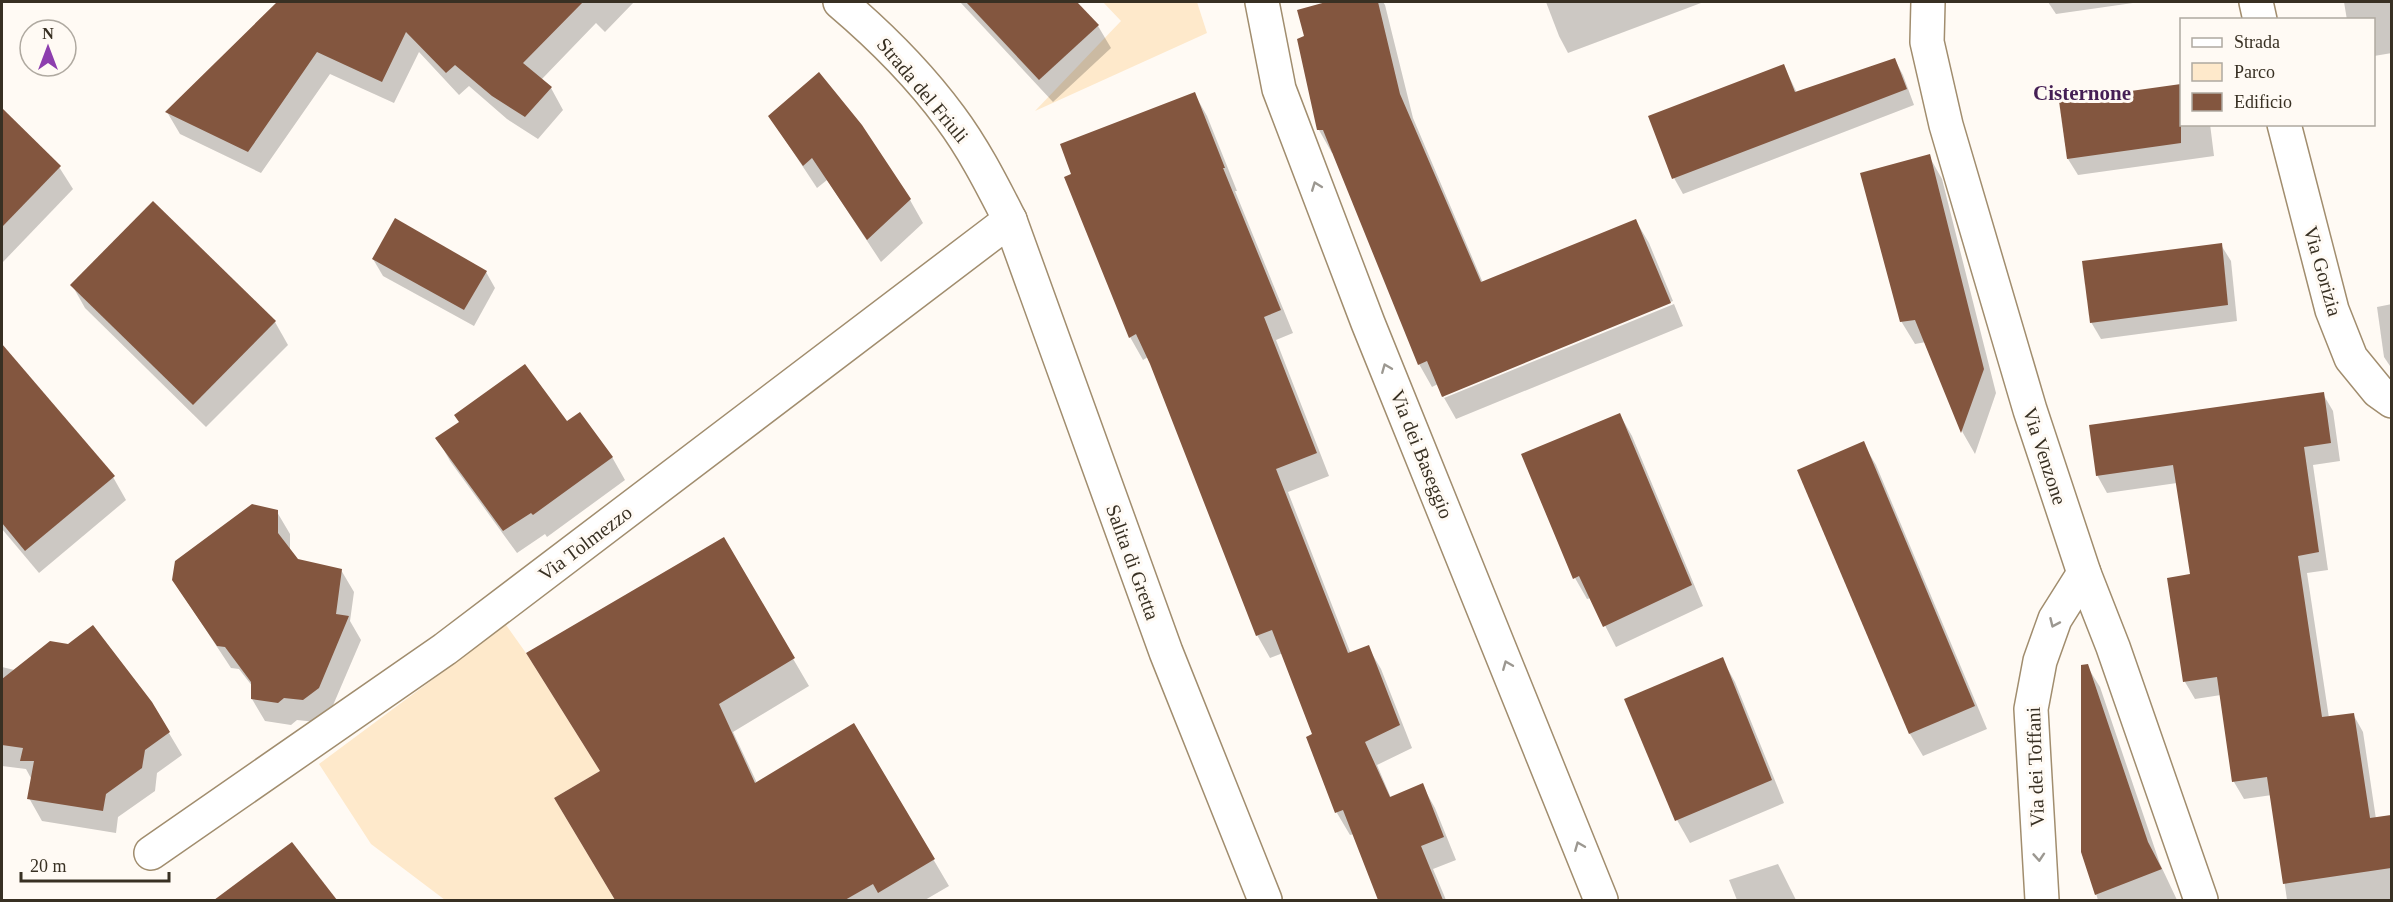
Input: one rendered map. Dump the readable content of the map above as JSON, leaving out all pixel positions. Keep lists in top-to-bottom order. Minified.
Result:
{"streets":{"street":["Strada del Friuli","Via Gorizia","Via dei Baseggio","Via Venzone","Via Tolmezzo","Salita di Gretta","Via dei Toffani"]},"crossings":[["Strada del Friuli","Via Tolmezzo"],["Strada del Friuli","Salita di Gretta"],["Via Venzone","Via dei Toffani"],["Via Tolmezzo","Salita di Gretta"]],"one_way":["Via dei Baseggio","Via dei Toffani"],"districts":["Cisternone"],"legend":["Strada","Parco","Edificio"],"scale_bar":"20 m","north":"top"}
